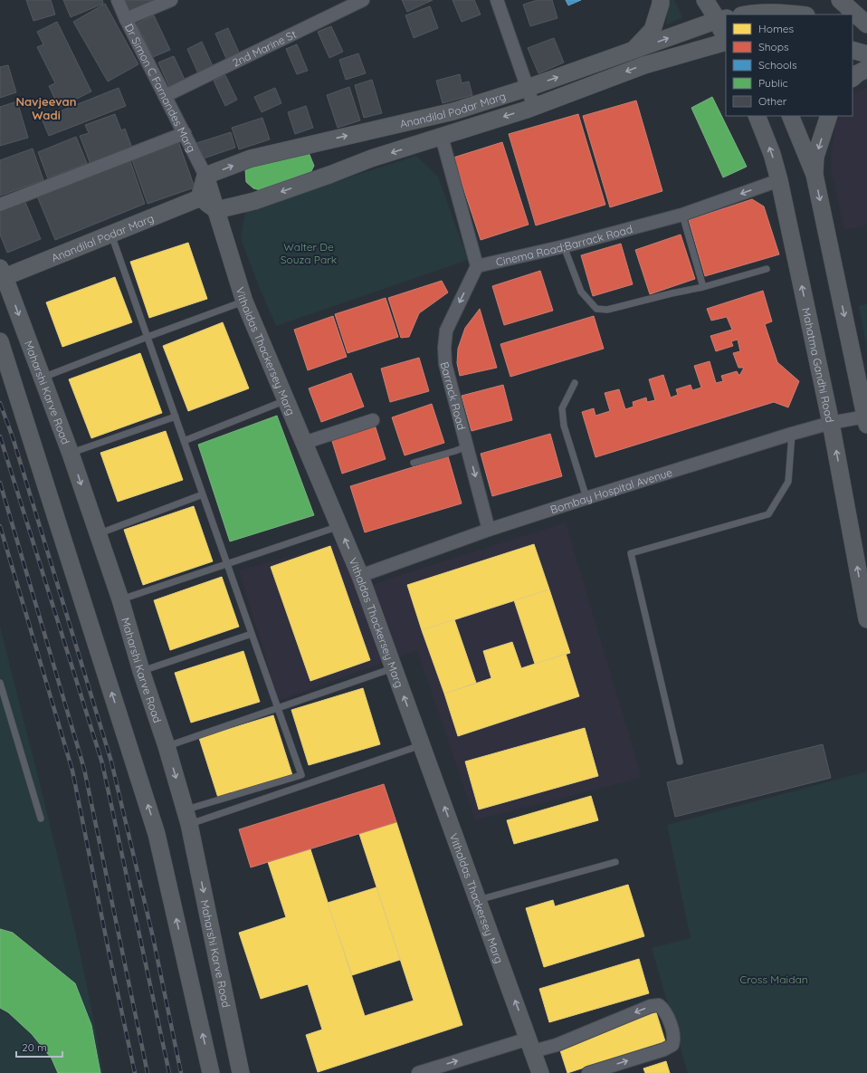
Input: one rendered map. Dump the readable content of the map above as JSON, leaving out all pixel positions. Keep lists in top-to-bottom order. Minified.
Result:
{"streets":{"main road":["Anandilal Podar Marg","Vithaldas Thackersey Marg","Mahatma Gandhi Road","Maharshi Karve Road"],"street":["2nd Marine St","Dr Simon C Farnandes Marg","Cinema Road;Barrack Road","Barrack Road","Bombay Hospital Avenue"]},"crossings":[["2nd Marine St","Dr Simon C Farnandes Marg"],["Dr Simon C Farnandes Marg","Anandilal Podar Marg"],["Dr Simon C Farnandes Marg","Vithaldas Thackersey Marg"],["Anandilal Podar Marg","Vithaldas Thackersey Marg"],["Anandilal Podar Marg","Maharshi Karve Road"],["Cinema Road;Barrack Road","Mahatma Gandhi Road"],["Cinema Road;Barrack Road","Barrack Road"],["Vithaldas Thackersey Marg","Bombay Hospital Avenue"],["Mahatma Gandhi Road","Bombay Hospital Avenue"],["Barrack Road","Bombay Hospital Avenue"]],"one_way":["Vithaldas Thackersey Marg","Barrack Road"],"districts":["Navjeevan Wadi"],"parks":["Walter De Souza Park","Cross Maidan"],"legend":["Homes","Shops","Schools","Public","Other"],"scale_bar":"20 m"}
